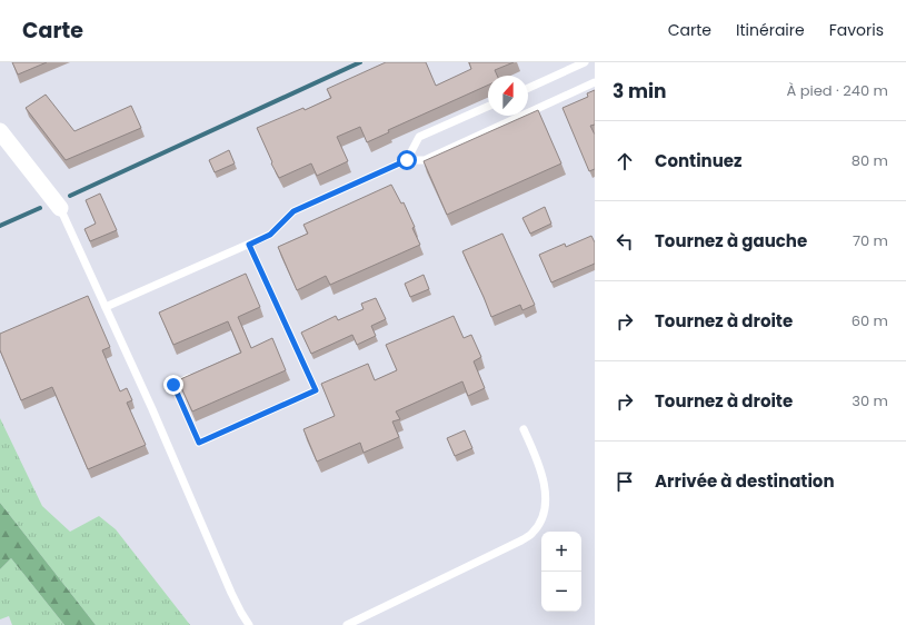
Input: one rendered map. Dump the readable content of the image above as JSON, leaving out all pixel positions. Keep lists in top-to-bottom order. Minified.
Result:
{"north":"top","page":{"header":"Carte","nav":["Carte","Itinéraire","Favoris"],"heading":["3 min","À pied · 240 m"],"list":[["Continuez","80 m"],["Tournez à gauche","70 m"],["Tournez à droite","60 m"],["Tournez à droite","30 m"],"Arrivée à destination"],"map_buttons":["+","−"]}}
